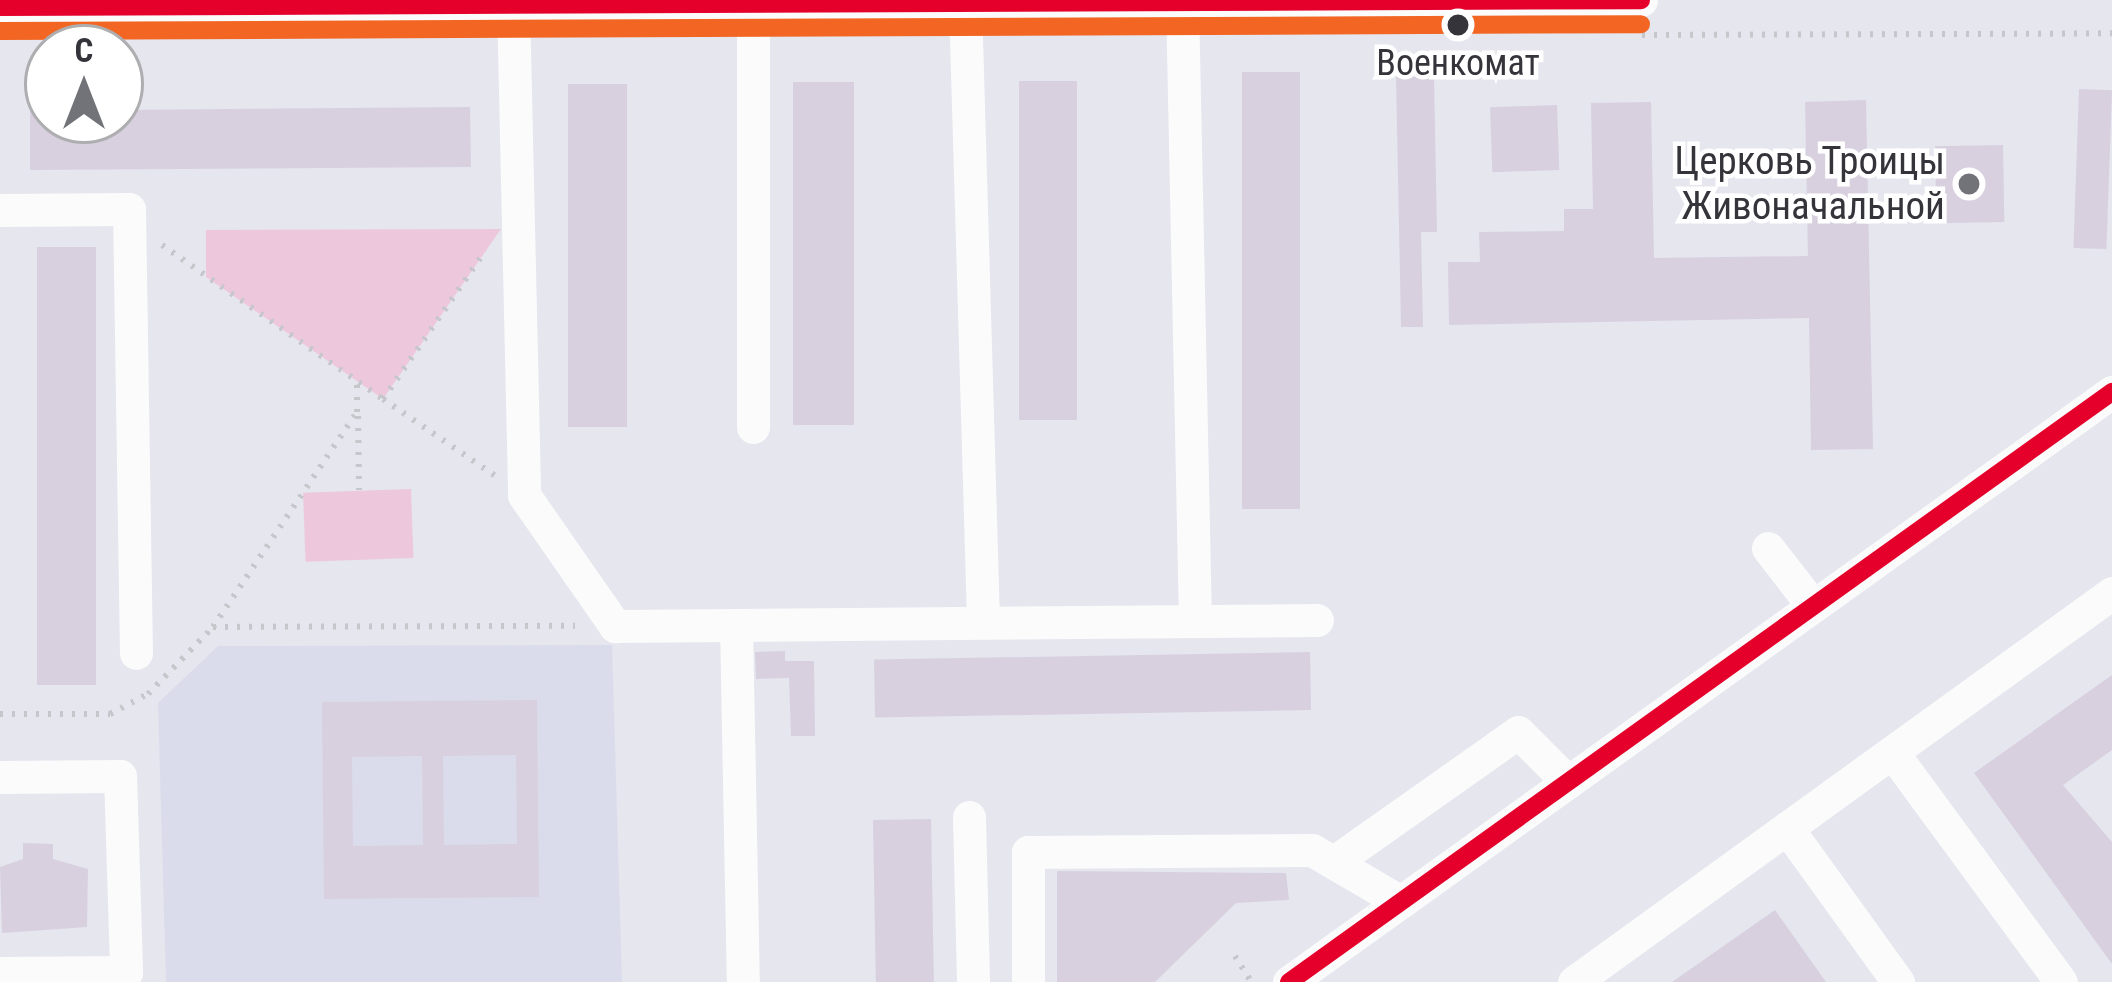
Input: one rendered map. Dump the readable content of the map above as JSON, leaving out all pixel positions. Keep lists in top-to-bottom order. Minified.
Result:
{"places":["Военкомат","Церковь Троицы Живоначальной"],"north":"top"}
